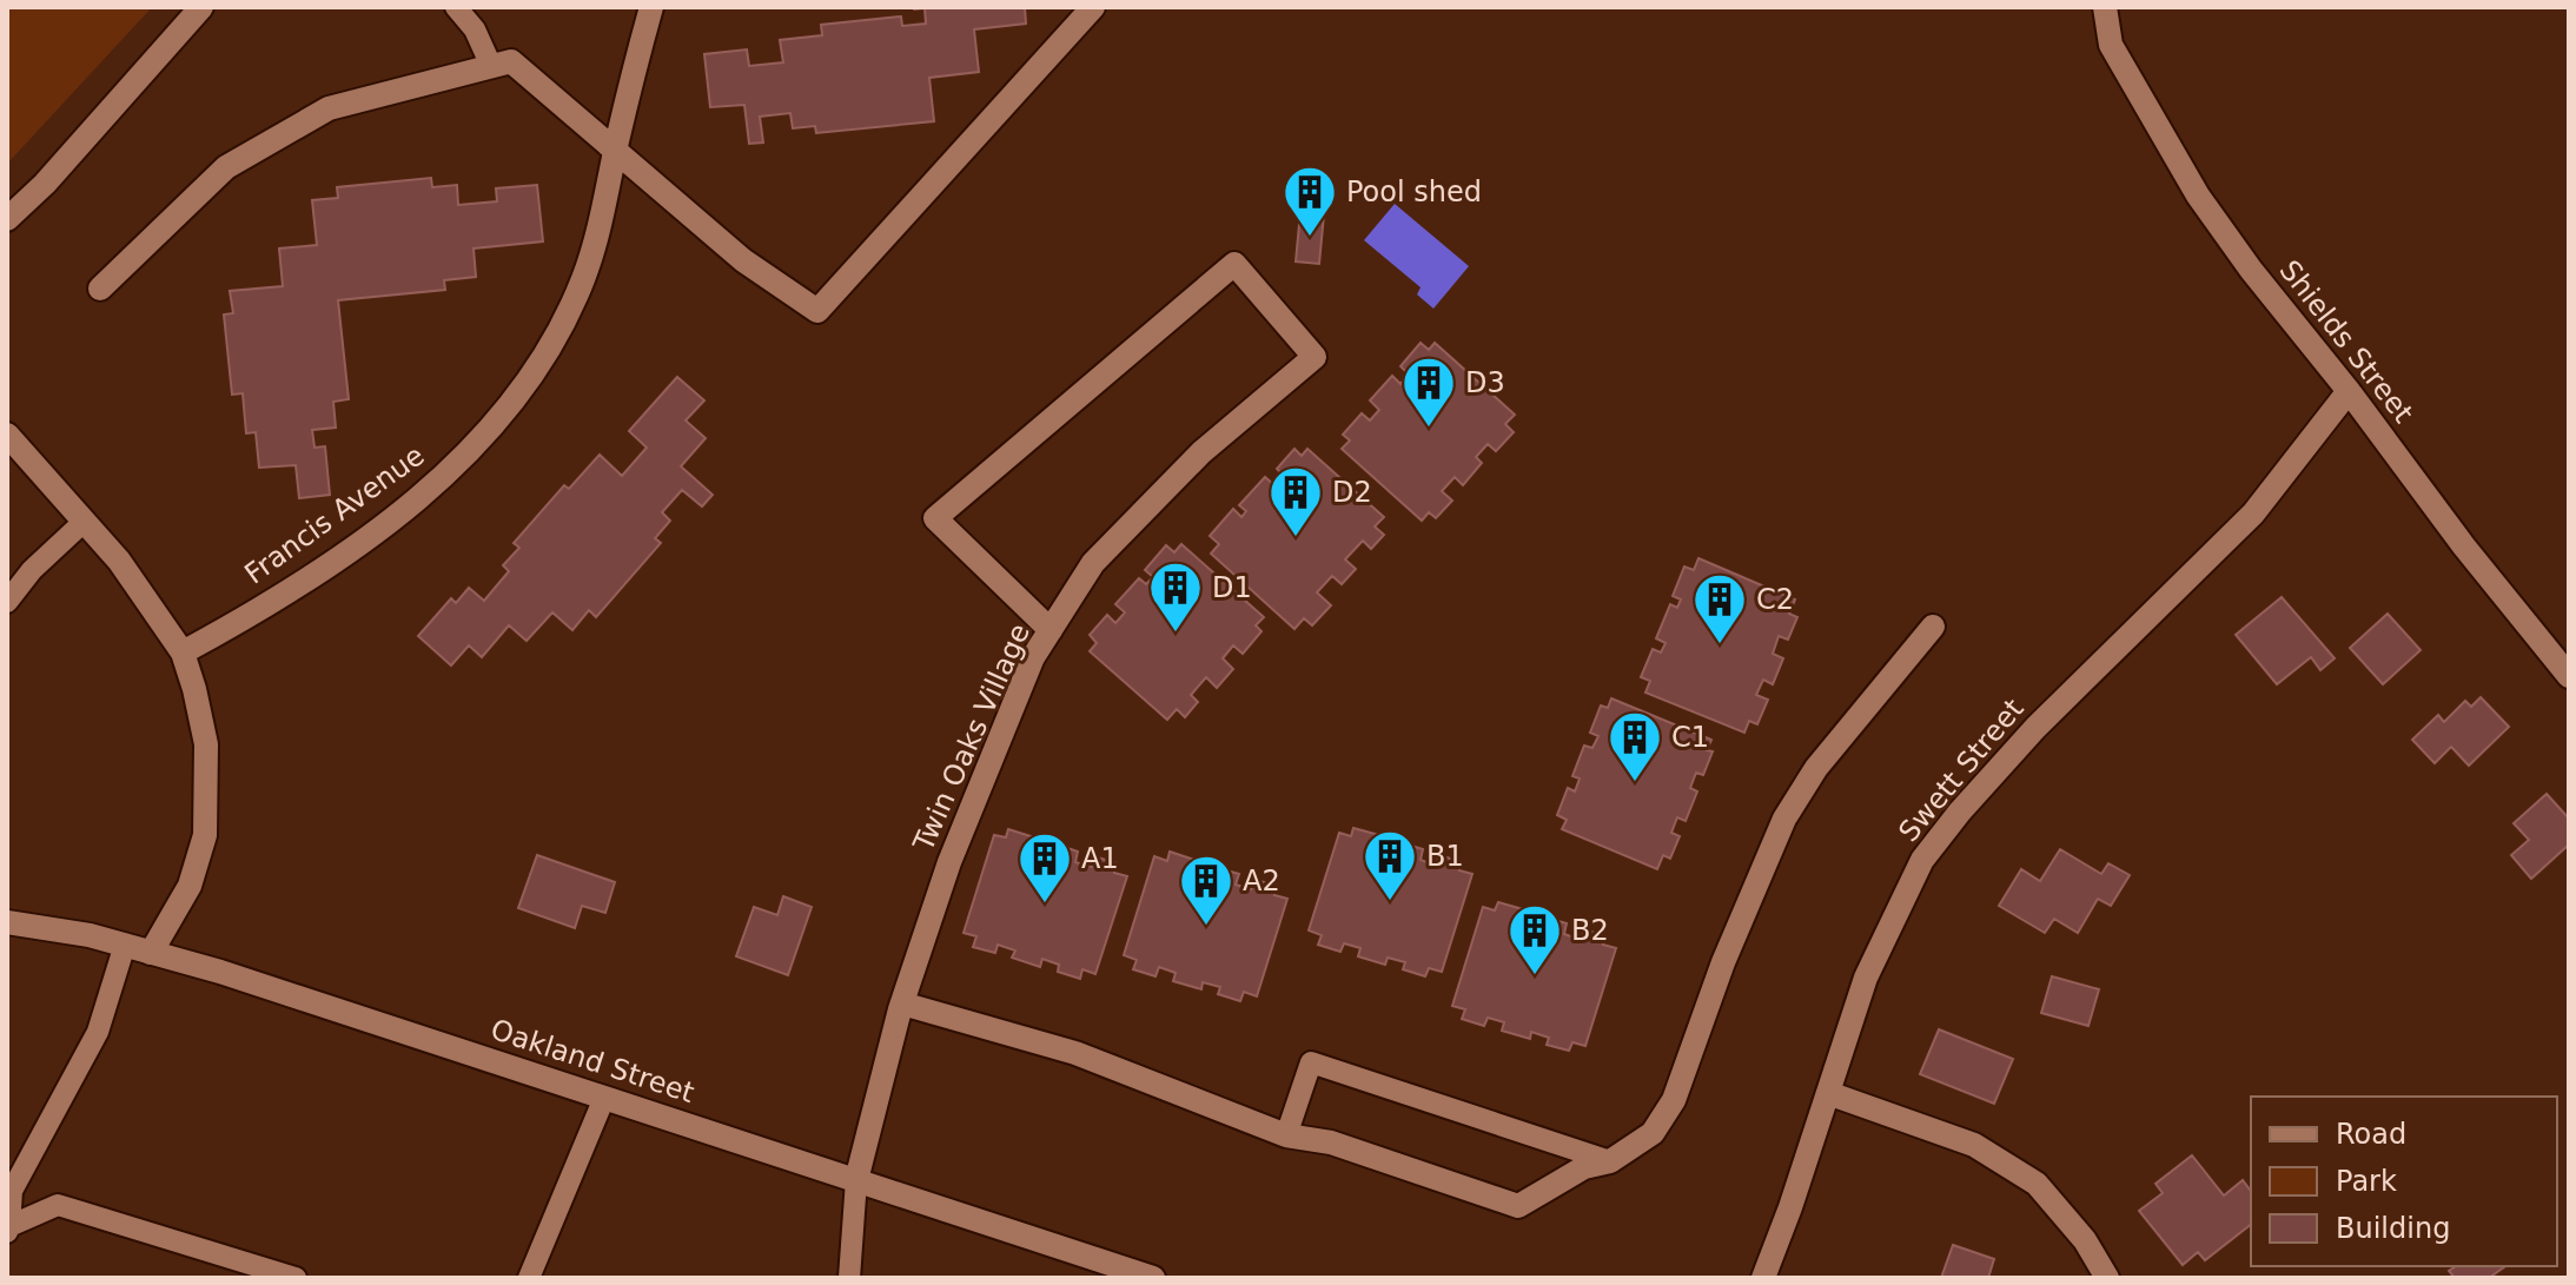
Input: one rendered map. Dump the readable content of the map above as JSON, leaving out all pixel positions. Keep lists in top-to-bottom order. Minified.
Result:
{"streets":{"street":["Shields Street","Francis Avenue","Twin Oaks Village","Swett Street","Oakland Street"]},"crossings":[["Shields Street","Swett Street"],["Twin Oaks Village","Oakland Street"]],"places":{"building":["Pool shed","D3","D2","D1","C2","C1","B1","A1","A2","B2"]},"legend":["Road","Park","Building"]}
